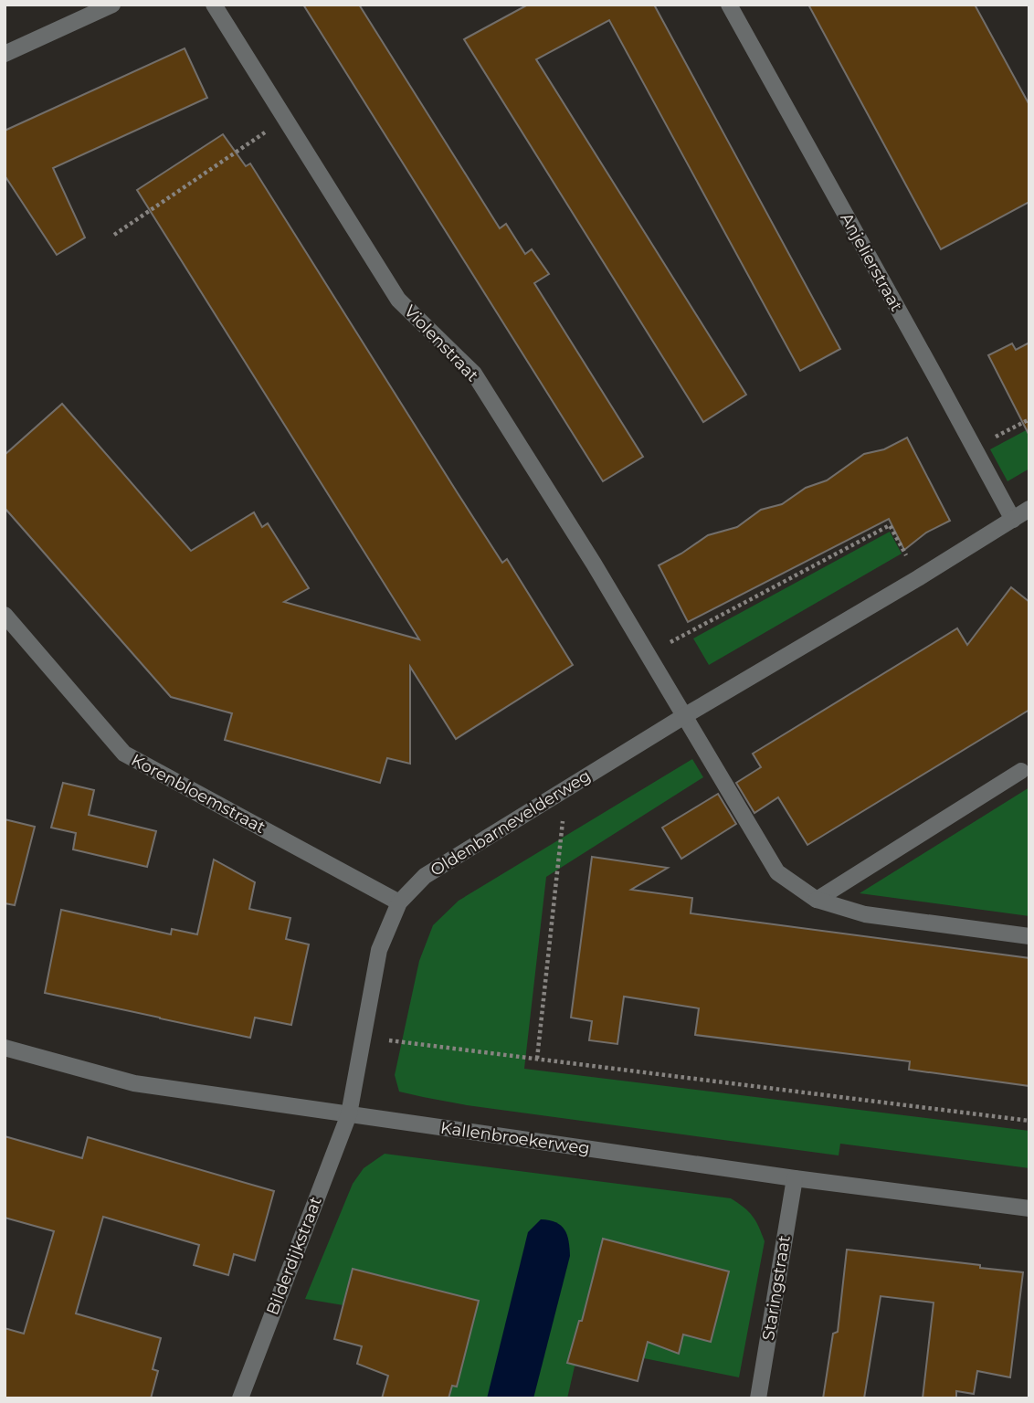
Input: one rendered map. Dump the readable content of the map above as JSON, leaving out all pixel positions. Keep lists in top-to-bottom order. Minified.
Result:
{"streets":{"street":["Anjelierstraat","Violenstraat","Korenbloemstraat","Oldenbarnevelderweg","Kallenbroekerweg","Bilderdijkstraat","Staringstraat"]},"crossings":[["Anjelierstraat","Oldenbarnevelderweg"],["Violenstraat","Oldenbarnevelderweg"],["Korenbloemstraat","Oldenbarnevelderweg"],["Oldenbarnevelderweg","Kallenbroekerweg"],["Oldenbarnevelderweg","Bilderdijkstraat"],["Kallenbroekerweg","Bilderdijkstraat"],["Kallenbroekerweg","Staringstraat"]]}
